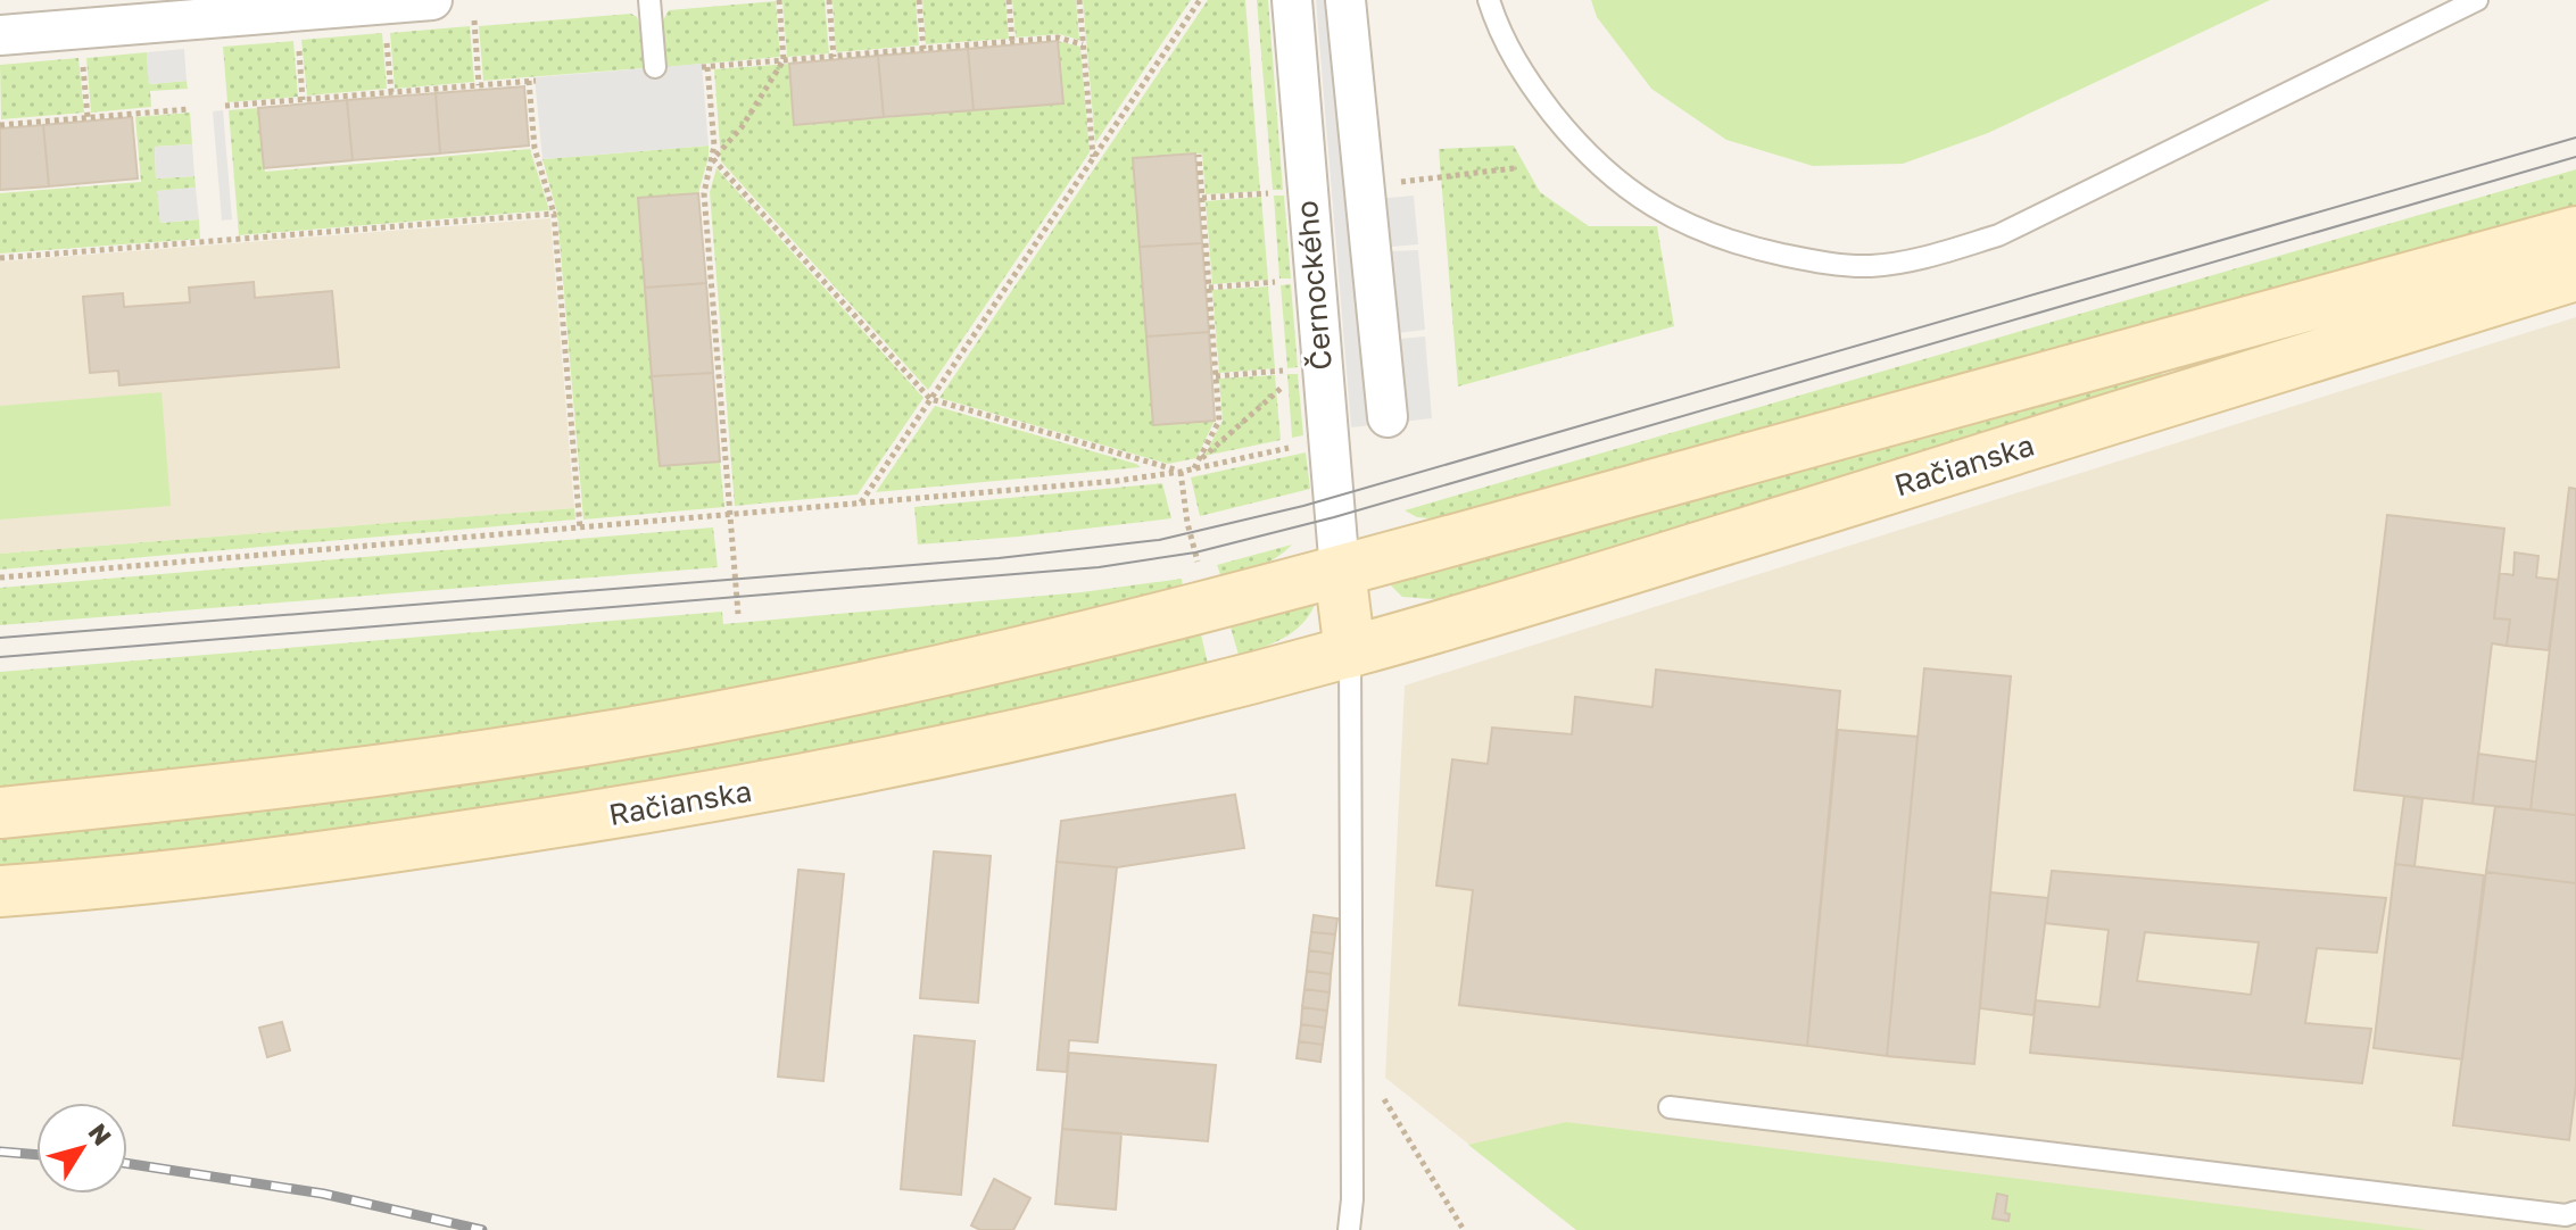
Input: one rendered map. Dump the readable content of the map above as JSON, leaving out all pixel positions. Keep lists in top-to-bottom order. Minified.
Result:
{"streets":{"main road":["Račianska"],"street":["Černockého"]},"crossings":[["Černockého","Račianska"]],"north":"top right"}
